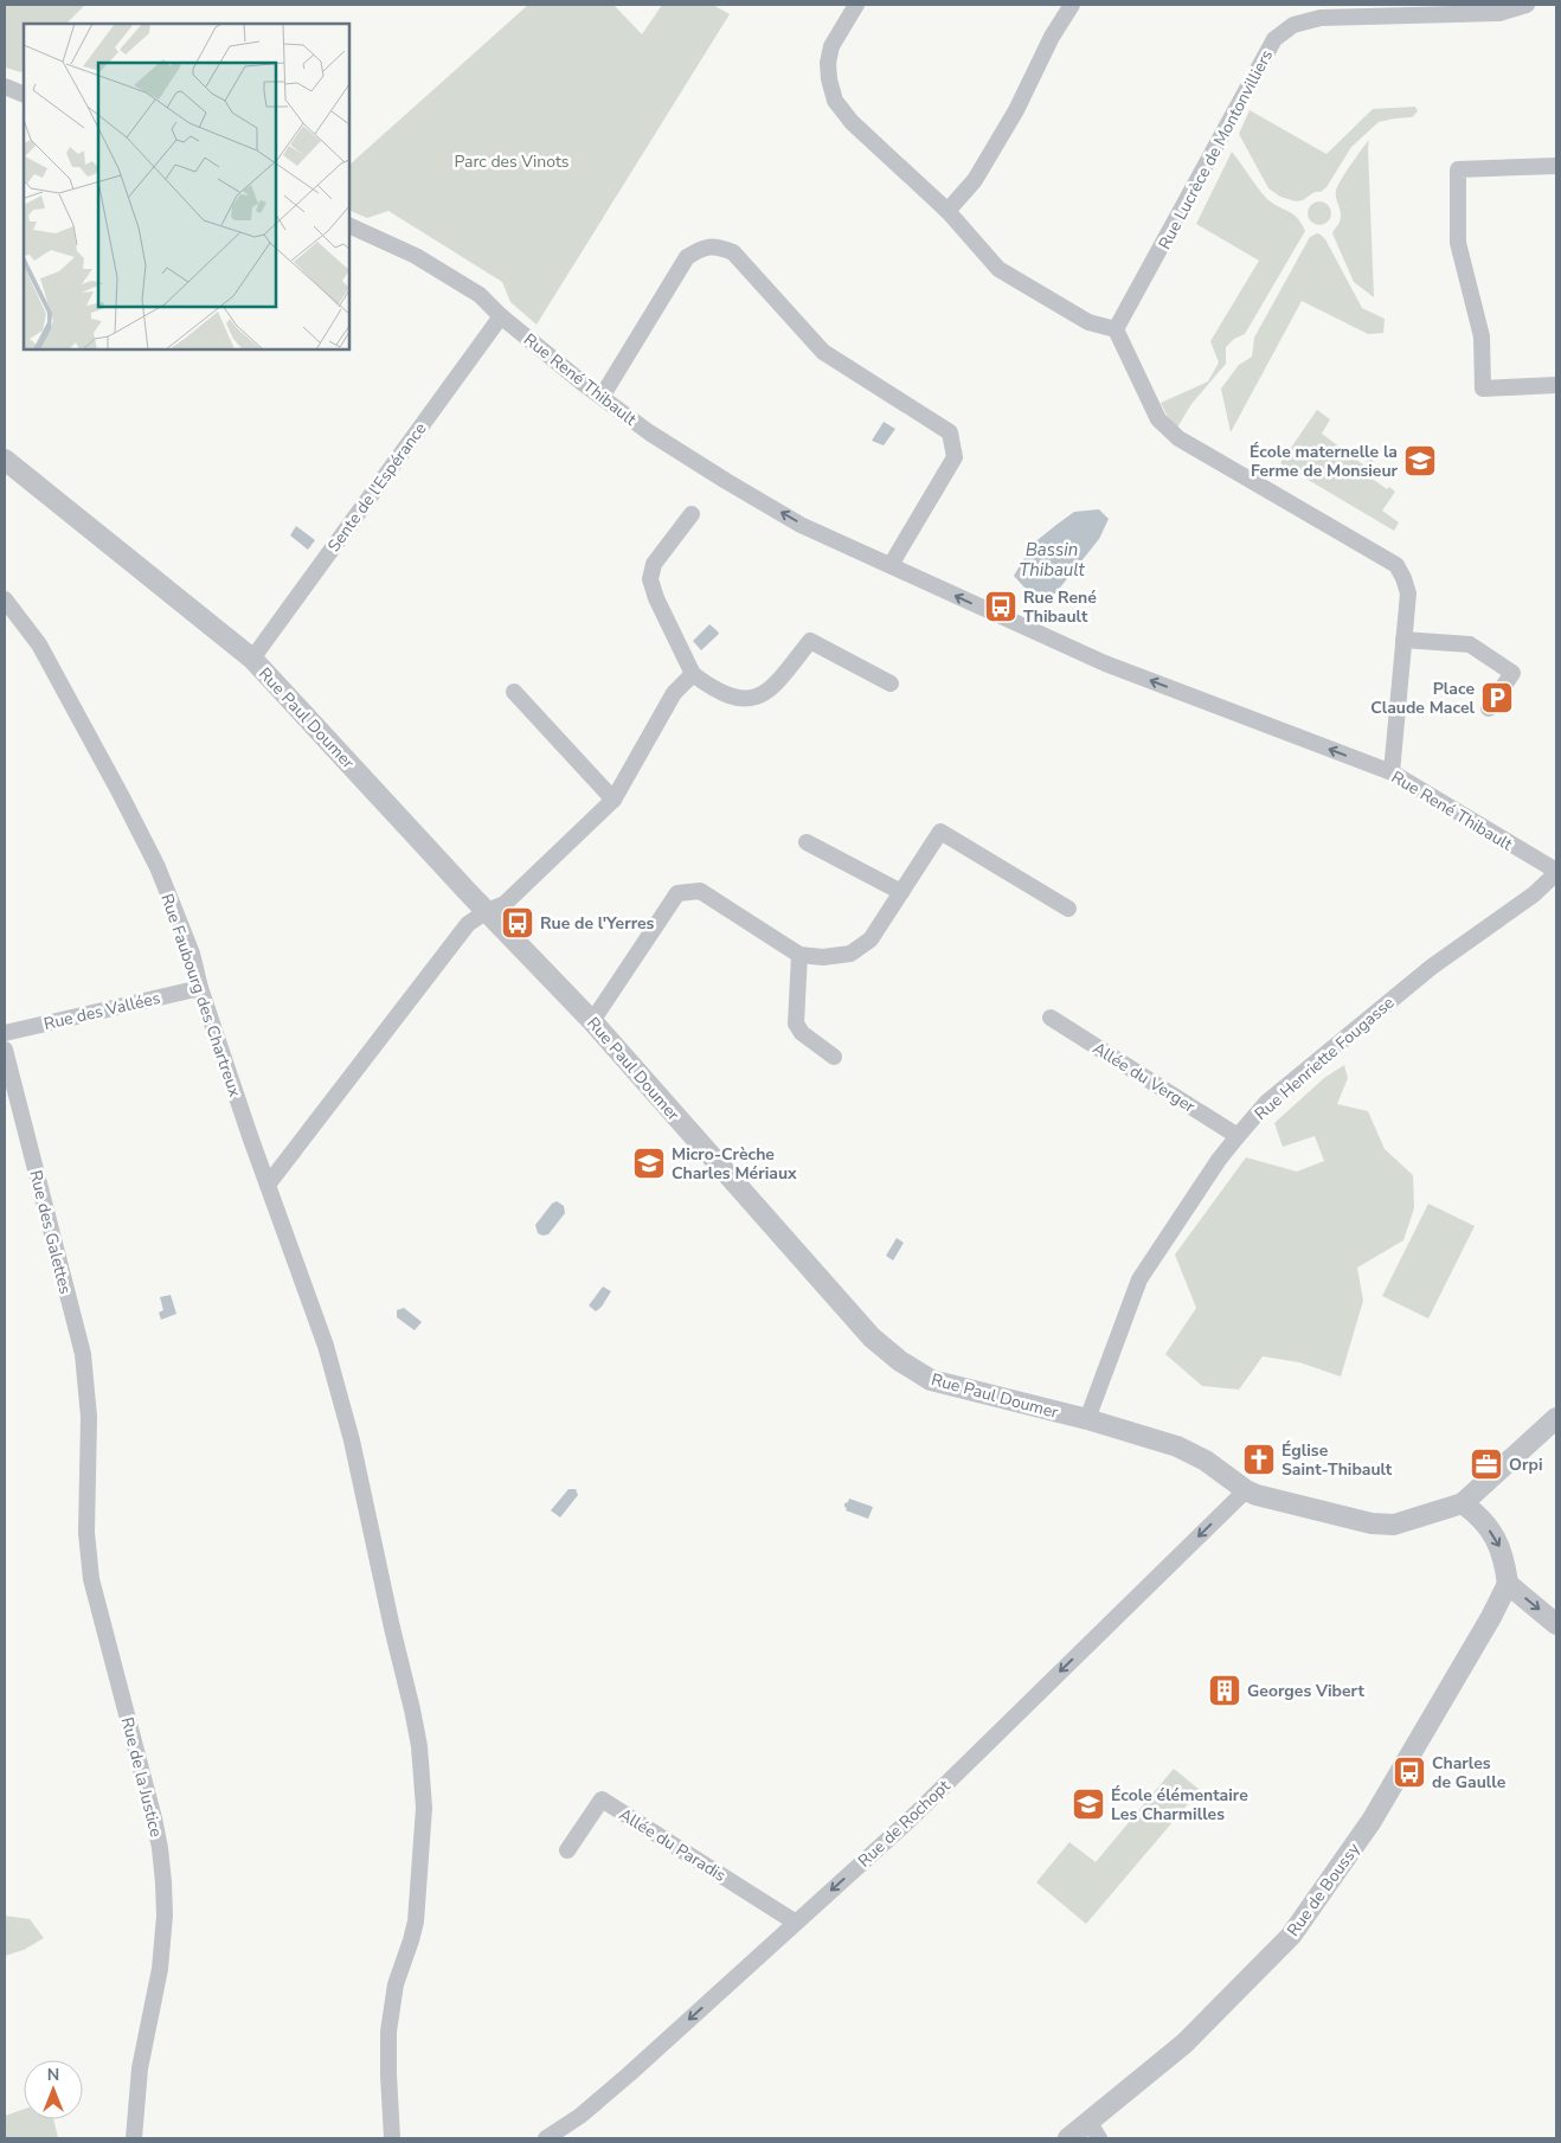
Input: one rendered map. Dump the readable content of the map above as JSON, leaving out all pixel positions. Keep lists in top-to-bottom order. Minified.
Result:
{"streets":{"street":["Rue Lucrèce de Montonvilliers","Rue René Thibault","Sente de l'Espérance","Rue Paul Doumer","Rue Faubourg des Chartreux","Rue des Vallées","Rue Henriette Fougasse","Allée du Verger","Rue des Galettes","Rue de la Justice","Rue de Rochopt","Allée du Paradis","Rue de Boussy"]},"crossings":[["Rue René Thibault","Sente de l'Espérance"],["Rue René Thibault","Rue Henriette Fougasse"],["Sente de l'Espérance","Rue Paul Doumer"],["Rue Paul Doumer","Rue Henriette Fougasse"],["Rue Paul Doumer","Rue de Rochopt"],["Rue Faubourg des Chartreux","Rue des Vallées"],["Rue Henriette Fougasse","Allée du Verger"],["Rue des Galettes","Rue de la Justice"],["Rue de Rochopt","Allée du Paradis"]],"one_way":["Rue René Thibault","Rue de Rochopt"],"water":["Bassin Thibault"],"parks":["Parc des Vinots"],"places":{"school or university":["École maternelle la Ferme de Monsieur","Micro-Crèche Charles Mériaux","École élémentaire Les Charmilles"],"bus stop":["Rue René Thibault","Rue de l'Yerres","Charles de Gaulle"],"parking":["Place Claude Macel"],"church":["Église Saint-Thibault"],"office":["Orpi"],"building":["Georges Vibert"]},"north":"top"}
